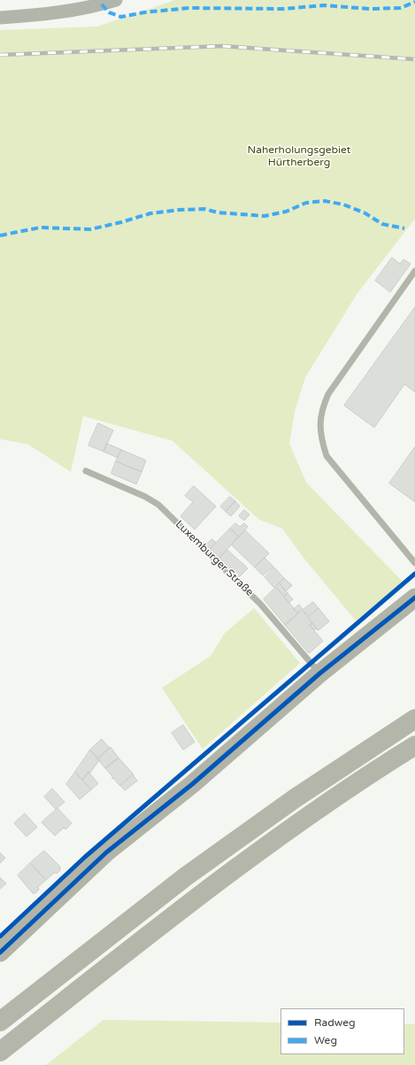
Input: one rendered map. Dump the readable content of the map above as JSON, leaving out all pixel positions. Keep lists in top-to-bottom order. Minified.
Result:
{"streets":{"lane":["Luxemburger Straße"]},"parks":["Naherholungsgebiet Hürtherberg"],"legend":["Radweg","Weg"]}
